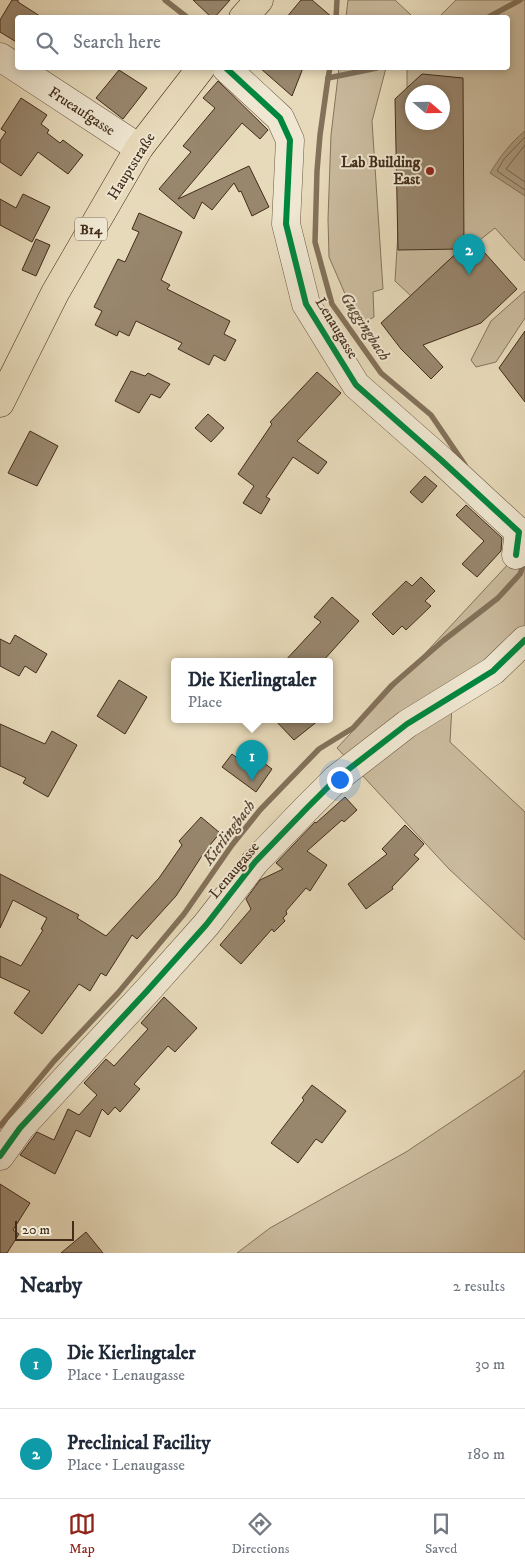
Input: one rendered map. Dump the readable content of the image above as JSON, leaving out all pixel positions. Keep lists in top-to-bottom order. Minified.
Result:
{"streets":{"main road":["Hauptstraße","B14"],"street":["Frueaufgasse","Lenaugasse"]},"crossings":[["Frueaufgasse","Hauptstraße"]],"water":["Guggingbach","Kierlingbach"],"places":["Lab Building East"],"scale_bar":"20 m","north":"right","page":{"search":"Search here","pins":["2","1"],"popup":["Die Kierlingtaler","Place"],"scale":"20 m","heading":["Nearby","2 results"],"list":[{"mark":"1","name":"Die Kierlingtaler","note":"Place · Lenaugasse","value":"30 m"},{"mark":"2","name":"Preclinical Facility","note":"Place · Lenaugasse","value":"180 m"}],"nav":["Map","Directions","Saved"]}}
